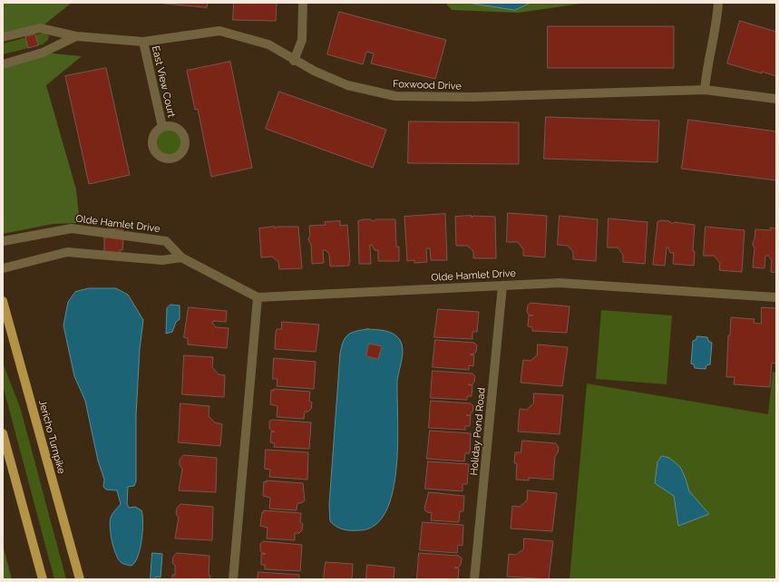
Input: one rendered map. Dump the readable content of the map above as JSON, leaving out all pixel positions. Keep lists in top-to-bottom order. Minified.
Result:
{"streets":{"main road":["Jericho Turnpike"],"street":["East View Court","Foxwood Drive","Olde Hamlet Drive","Holiday Pond Road"]},"crossings":[["East View Court","Foxwood Drive"],["Olde Hamlet Drive","Holiday Pond Road"]]}
